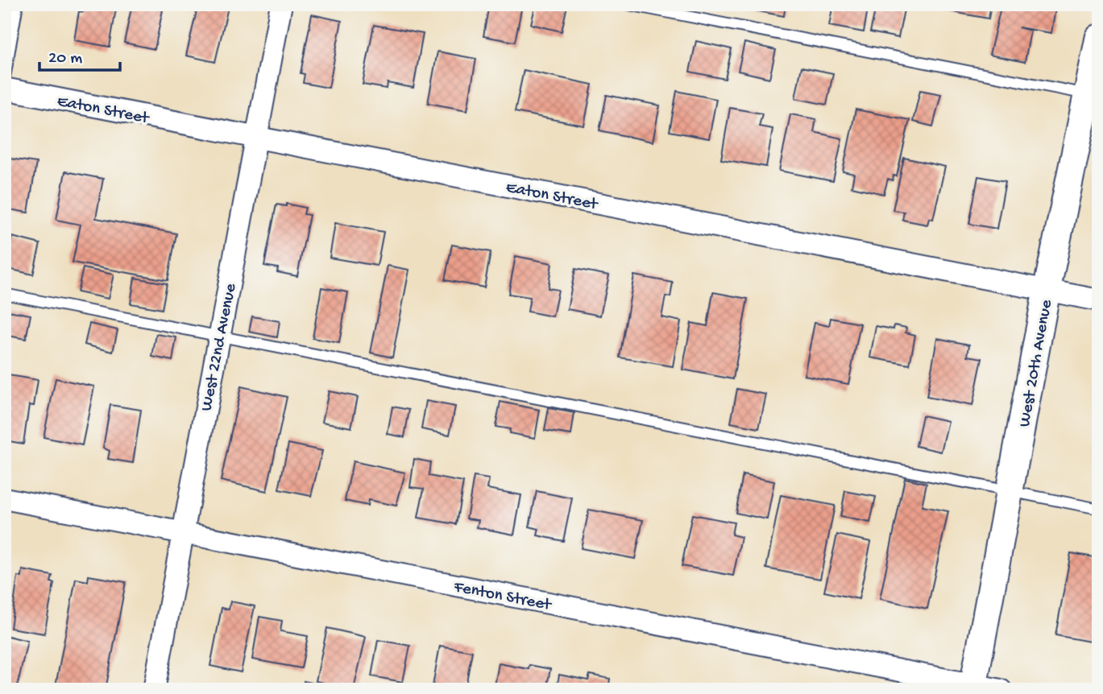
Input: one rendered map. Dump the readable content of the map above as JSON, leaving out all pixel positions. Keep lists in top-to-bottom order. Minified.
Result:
{"streets":{"street":["Eaton Street","West 22nd Avenue","West 20th Avenue","Fenton Street"]},"crossings":[["Eaton Street","West 22nd Avenue"],["Eaton Street","West 20th Avenue"],["West 22nd Avenue","Fenton Street"],["West 20th Avenue","Fenton Street"]],"scale_bar":"20 m"}
